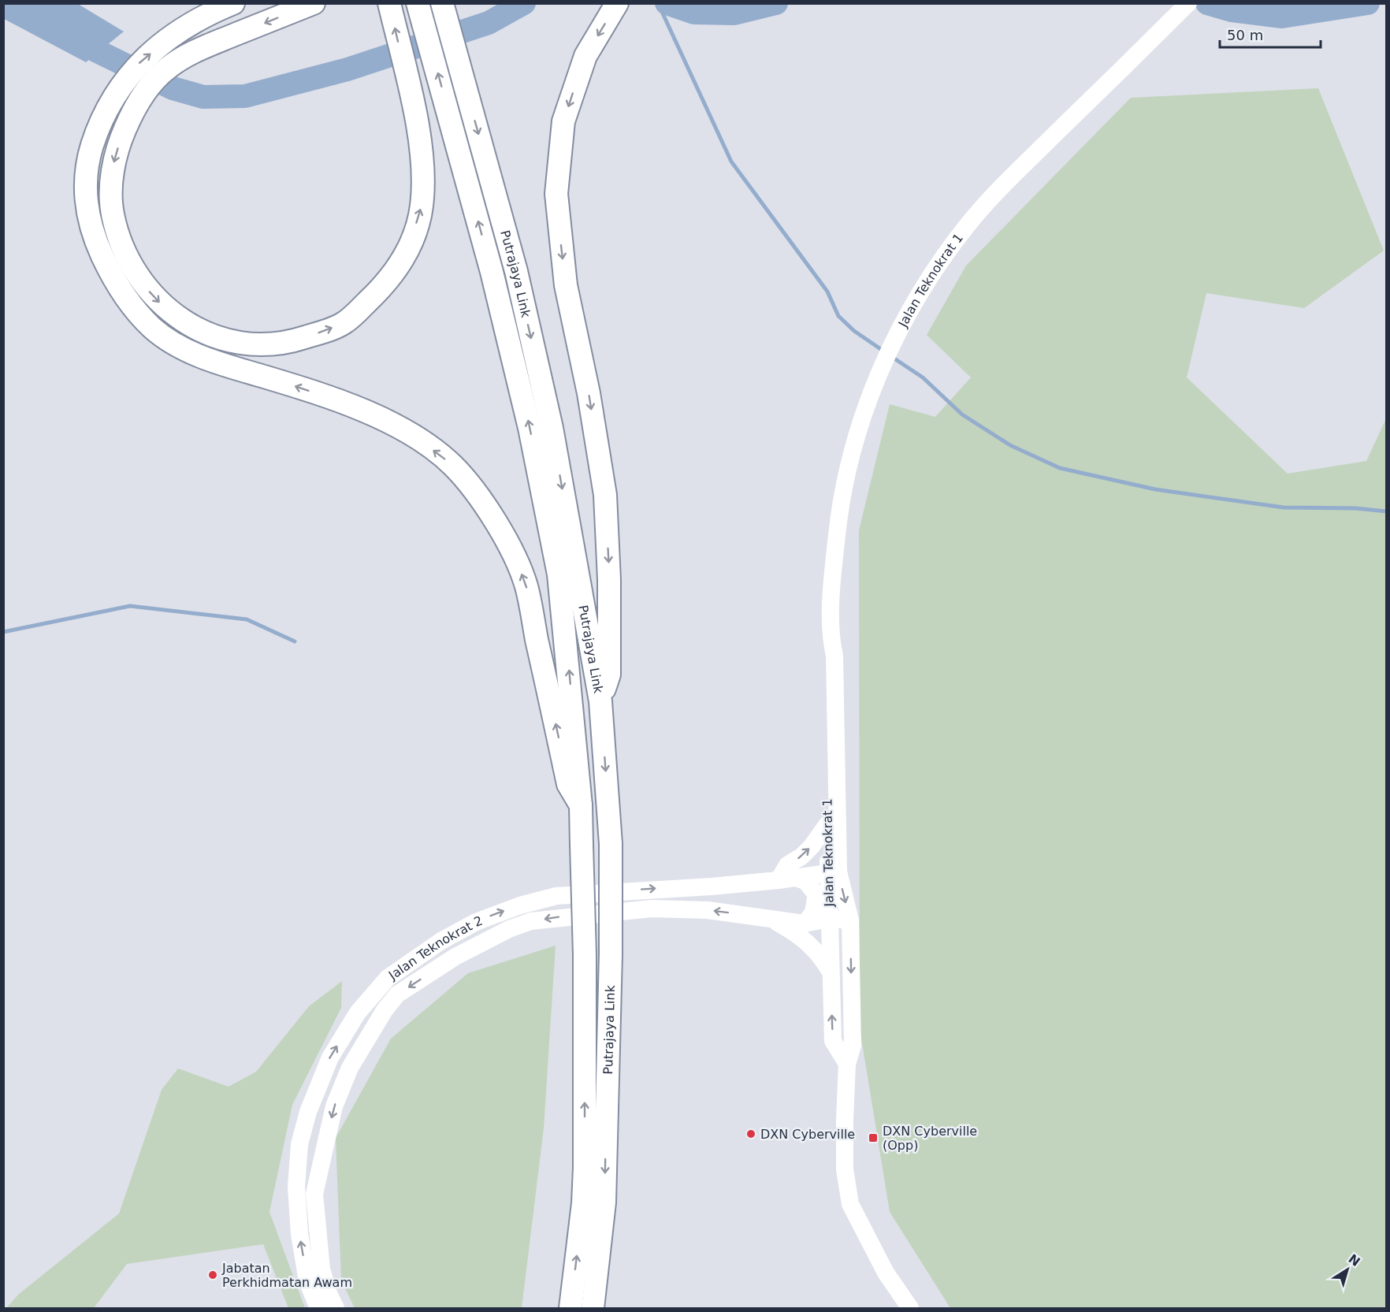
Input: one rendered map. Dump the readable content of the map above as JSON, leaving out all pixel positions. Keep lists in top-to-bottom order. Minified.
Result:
{"streets":{"highway":["Putrajaya Link"],"main road":["Jalan Teknokrat 1","Jalan Teknokrat 2"]},"crossings":[["Jalan Teknokrat 1","Jalan Teknokrat 2"]],"places":{"other":["DXN Cyberville","Jabatan Perkhidmatan Awam"],"transit":["DXN Cyberville (Opp)"]},"scale_bar":"50 m","north":"top right"}
